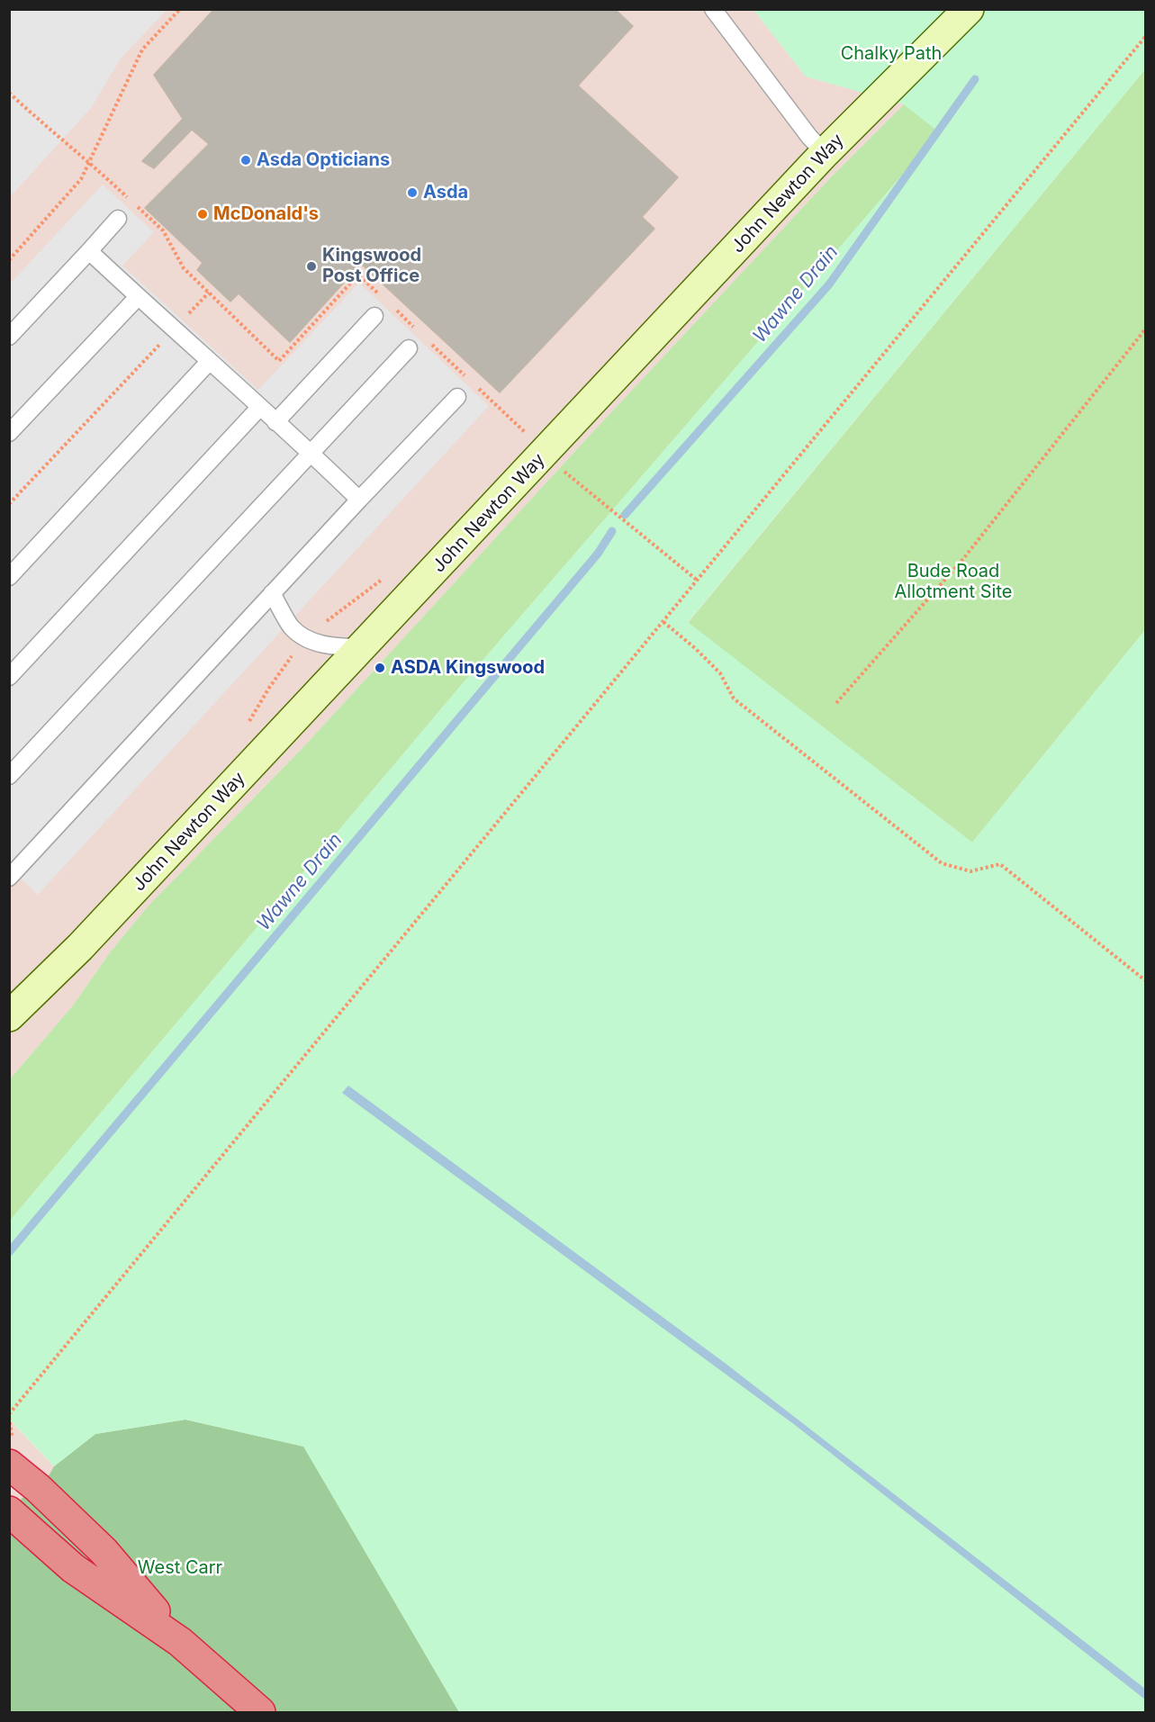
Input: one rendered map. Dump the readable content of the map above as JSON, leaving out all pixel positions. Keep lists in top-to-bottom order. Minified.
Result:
{"streets":{"street":["John Newton Way"]},"water":["Wawne Drain"],"parks":["Chalky Path","Bude Road Allotment Site","West Carr"],"places":["Asda Opticians","Asda","McDonald's","Kingswood Post Office","ASDA Kingswood"]}
